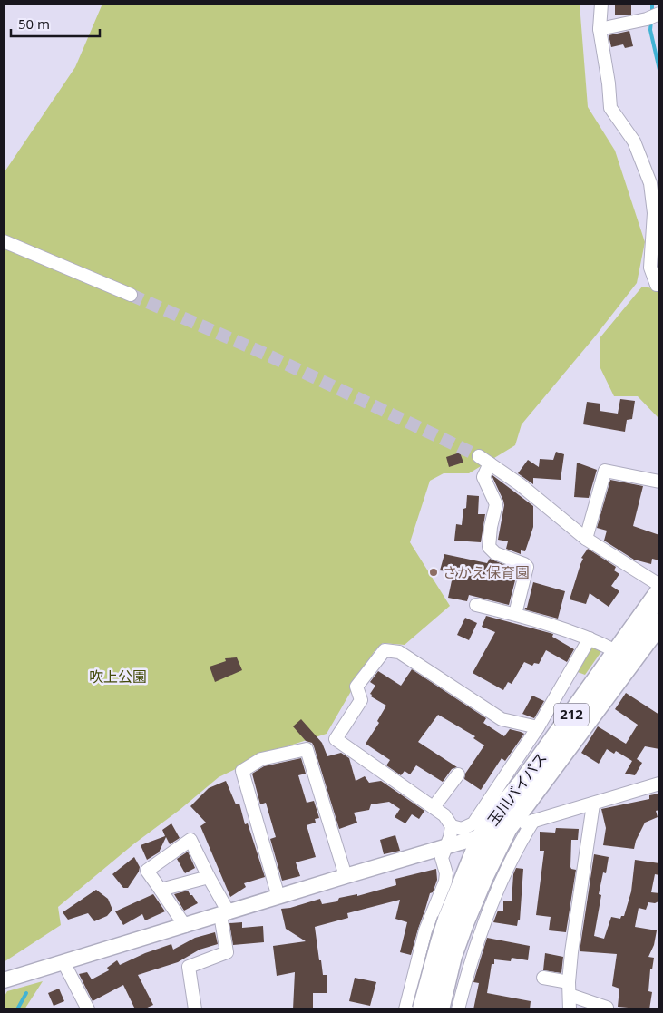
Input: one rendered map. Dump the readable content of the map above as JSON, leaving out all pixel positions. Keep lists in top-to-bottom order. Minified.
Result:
{"streets":{"highway":["212","玉川バイパス"]},"parks":["吹上公園"],"places":["さかえ保育園"],"scale_bar":"50 m"}
